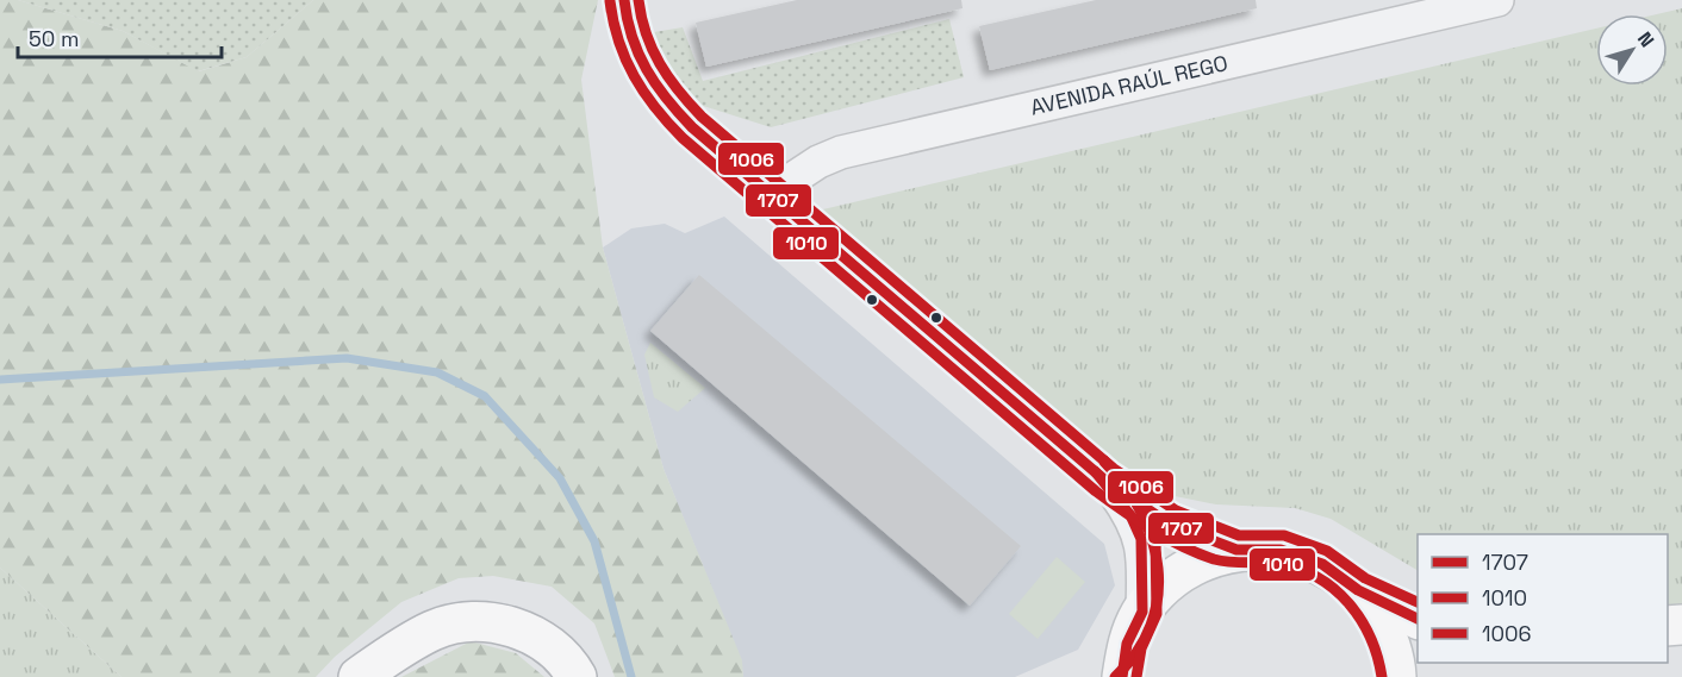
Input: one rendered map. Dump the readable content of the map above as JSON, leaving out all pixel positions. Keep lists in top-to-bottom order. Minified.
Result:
{"streets":{"street":["AVENIDA RAÚL REGO"]},"lines":["transit line 1707","transit line 1006","transit line 1010"],"legend":["1707","1010","1006"],"scale_bar":"50 m","north":"top right"}
